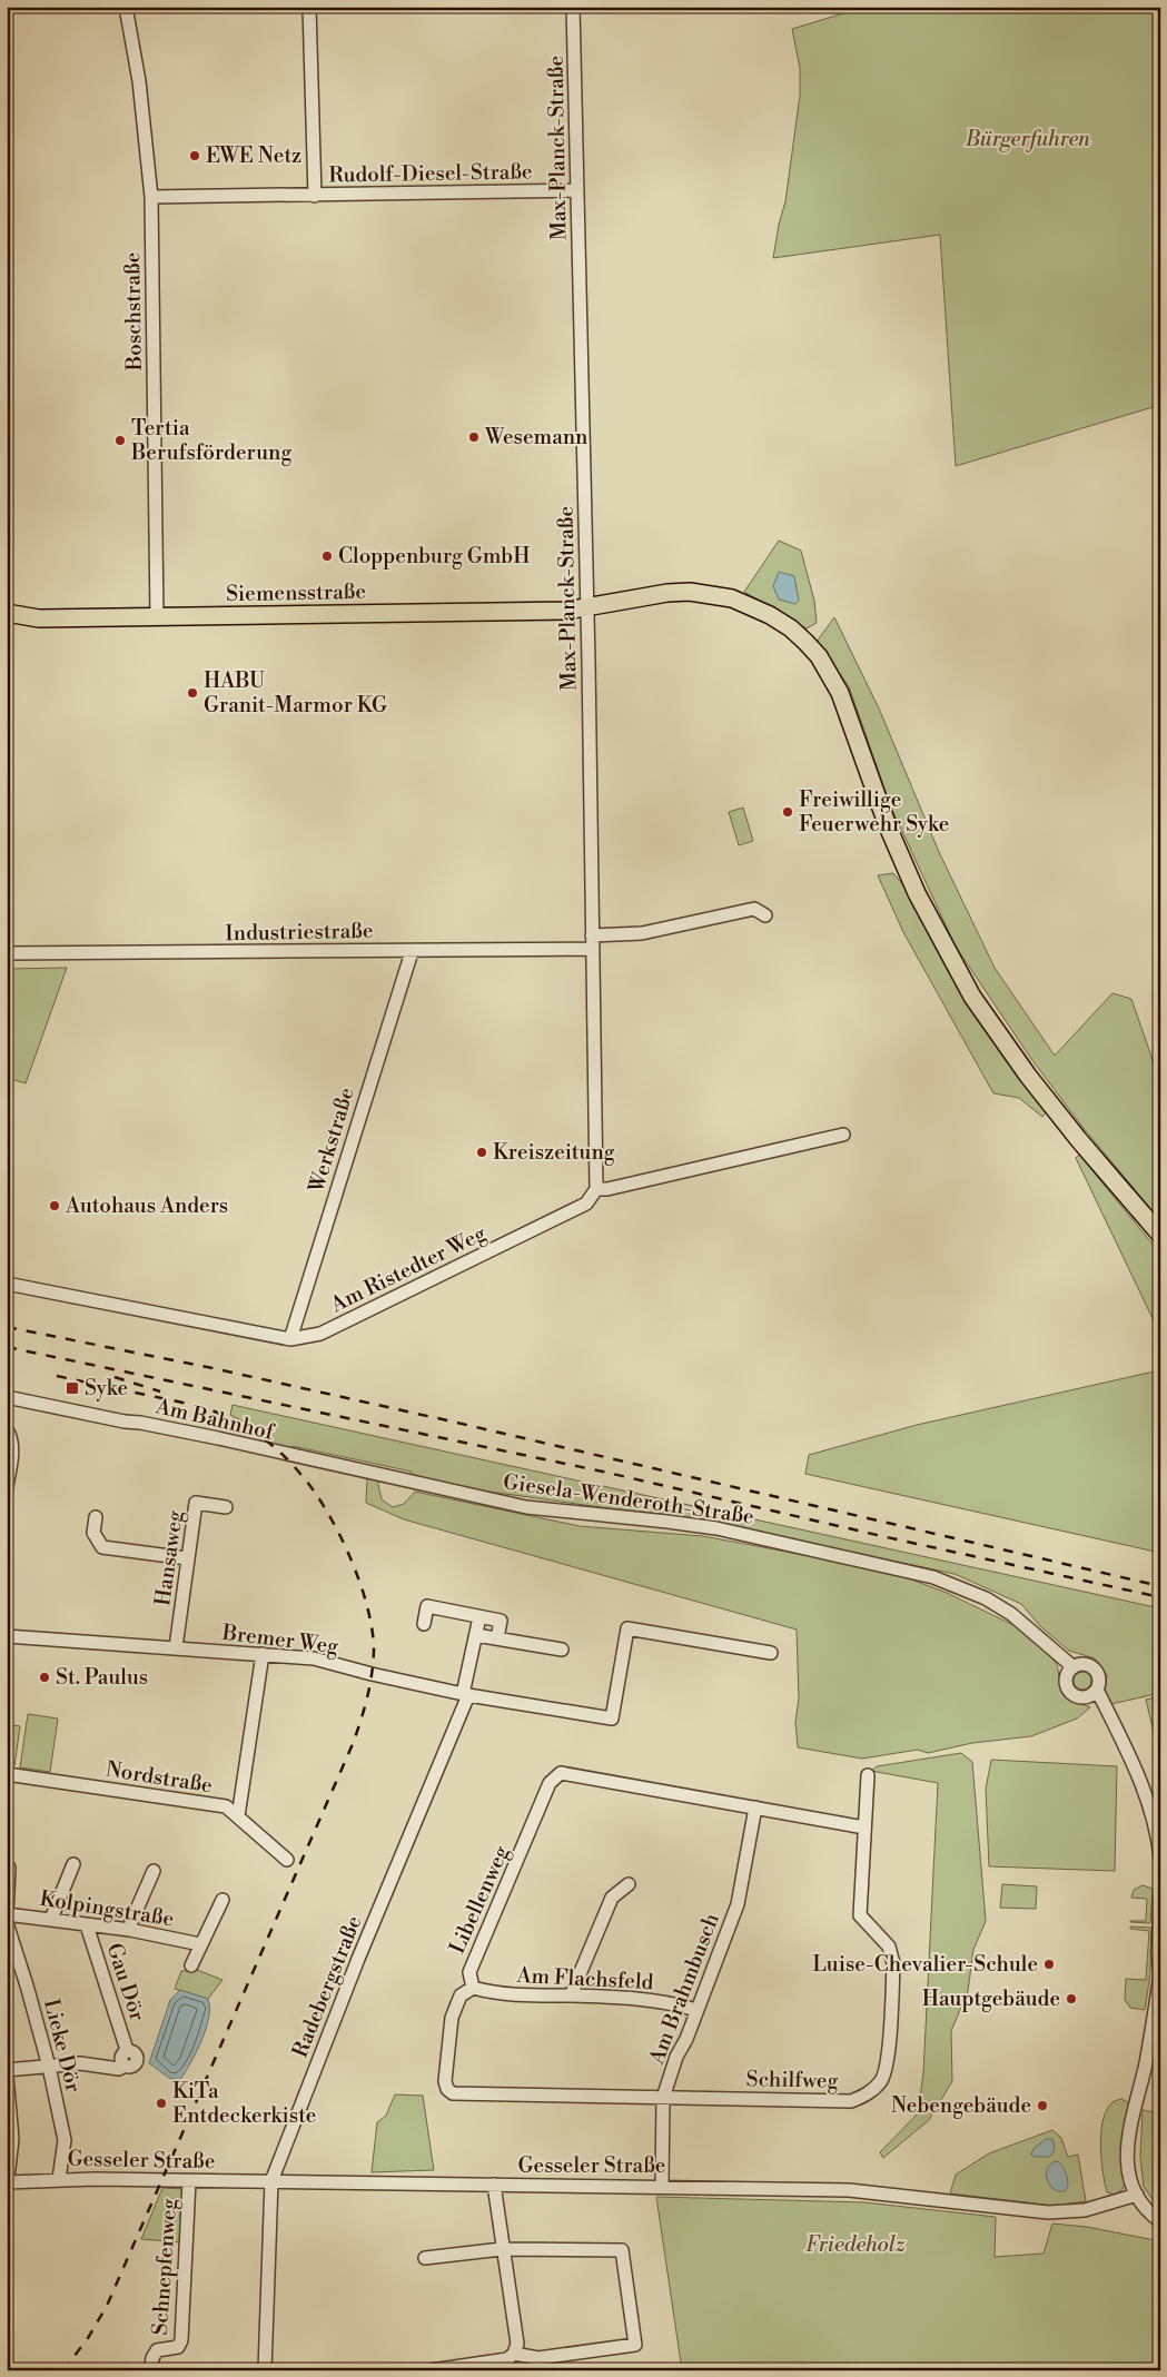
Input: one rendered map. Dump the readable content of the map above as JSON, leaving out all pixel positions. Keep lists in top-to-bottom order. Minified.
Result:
{"streets":{"main road":["Siemensstraße"],"street":["Max-Planck-Straße","Rudolf-Diesel-Straße","Boschstraße","Industriestraße","Werkstraße","Am Ristedter Weg","Am Bahnhof","Giesela-Wenderoth-Straße","Hansaweg","Bremer Weg","Nordstraße","Libellenweg","Kolpingstraße","Am Flachsfeld","Gau Dör","Radebergstraße","Am Brahmbusch","Lieke Dör","Schilfweg","Gesseler Straße","Schnepfenweg"]},"crossings":[["Max-Planck-Straße","Rudolf-Diesel-Straße"],["Max-Planck-Straße","Siemensstraße"],["Max-Planck-Straße","Industriestraße"],["Max-Planck-Straße","Am Ristedter Weg"],["Rudolf-Diesel-Straße","Boschstraße"],["Boschstraße","Siemensstraße"],["Industriestraße","Werkstraße"],["Werkstraße","Am Ristedter Weg"],["Am Bahnhof","Giesela-Wenderoth-Straße"],["Hansaweg","Bremer Weg"],["Bremer Weg","Radebergstraße"],["Libellenweg","Am Flachsfeld"],["Libellenweg","Am Brahmbusch"],["Libellenweg","Schilfweg"],["Kolpingstraße","Gau Dör"],["Am Flachsfeld","Am Brahmbusch"],["Gau Dör","Lieke Dör"],["Radebergstraße","Gesseler Straße"],["Am Brahmbusch","Schilfweg"],["Am Brahmbusch","Gesseler Straße"],["Lieke Dör","Gesseler Straße"],["Gesseler Straße","Schnepfenweg"]],"parks":["Bürgerfuhren","Friedeholz"],"places":{"other":["EWE Netz","Wesemann","Tertia Berufsförderung","Cloppenburg GmbH","HABU Granit-Marmor KG","Freiwillige Feuerwehr Syke","Kreiszeitung","Autohaus Anders","St. Paulus","Luise-Chevalier-Schule","Hauptgebäude","KiTa Entdeckerkiste","Nebengebäude"],"transit":["Syke"]}}
